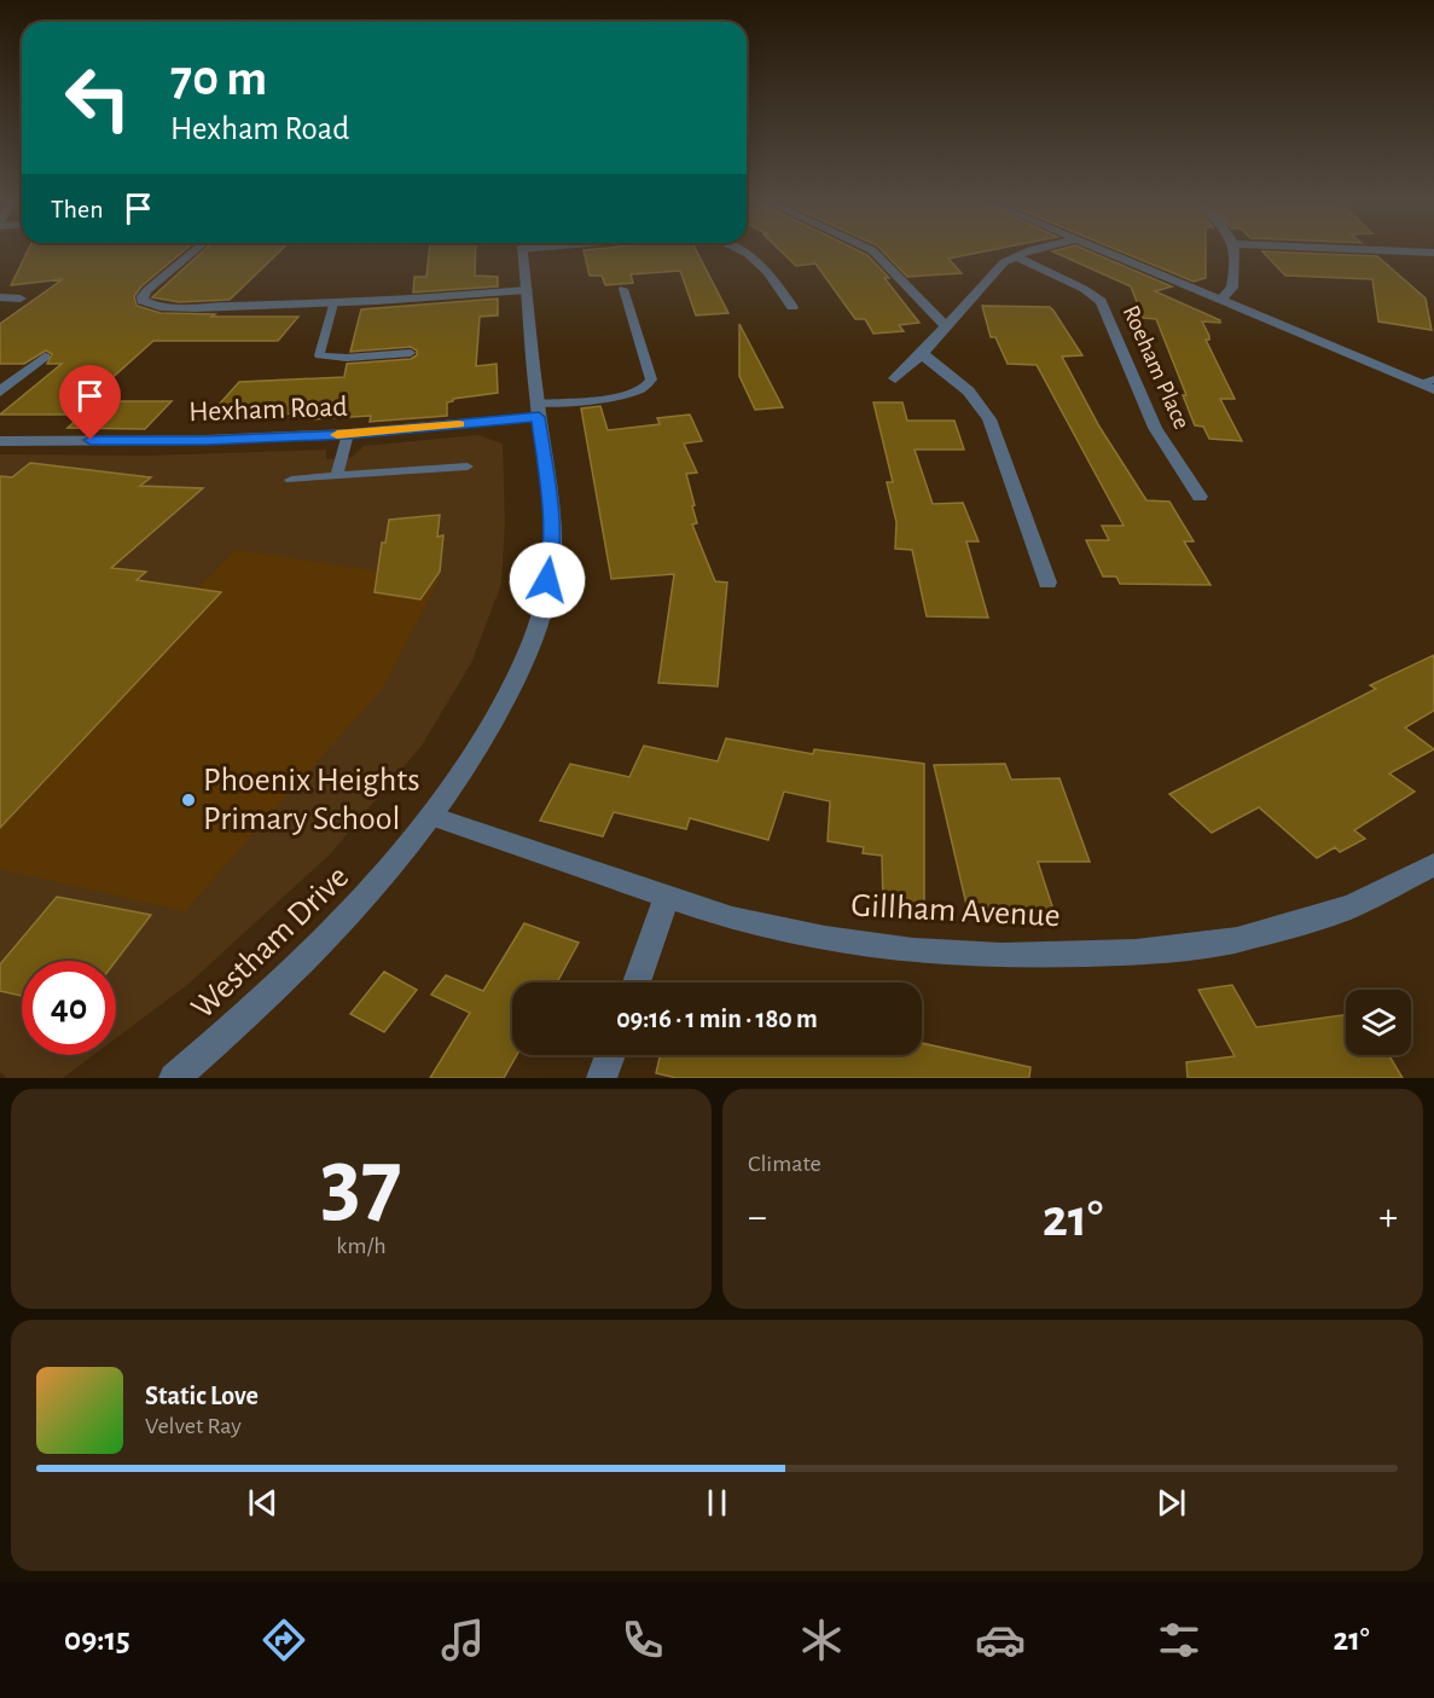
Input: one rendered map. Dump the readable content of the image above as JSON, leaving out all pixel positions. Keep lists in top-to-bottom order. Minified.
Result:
{"streets":{"street":["Roeham Place","Hexham Road","Gillham Avenue","Westham Drive"]},"crossings":[["Hexham Road","Westham Drive"],["Gillham Avenue","Westham Drive"]],"places":["Phoenix Heights Primary School"],"page":{"turn":["70 m","Hexham Road"],"then":"Then","limit":"40","trip":"09:16 · 1 min · 180 m","tile":[["37","km/h"],"Climate"],"heat":["−","21°","+"],"song":["Static Love","Velvet Ray"],"tabs":["09:15","21°"]}}
